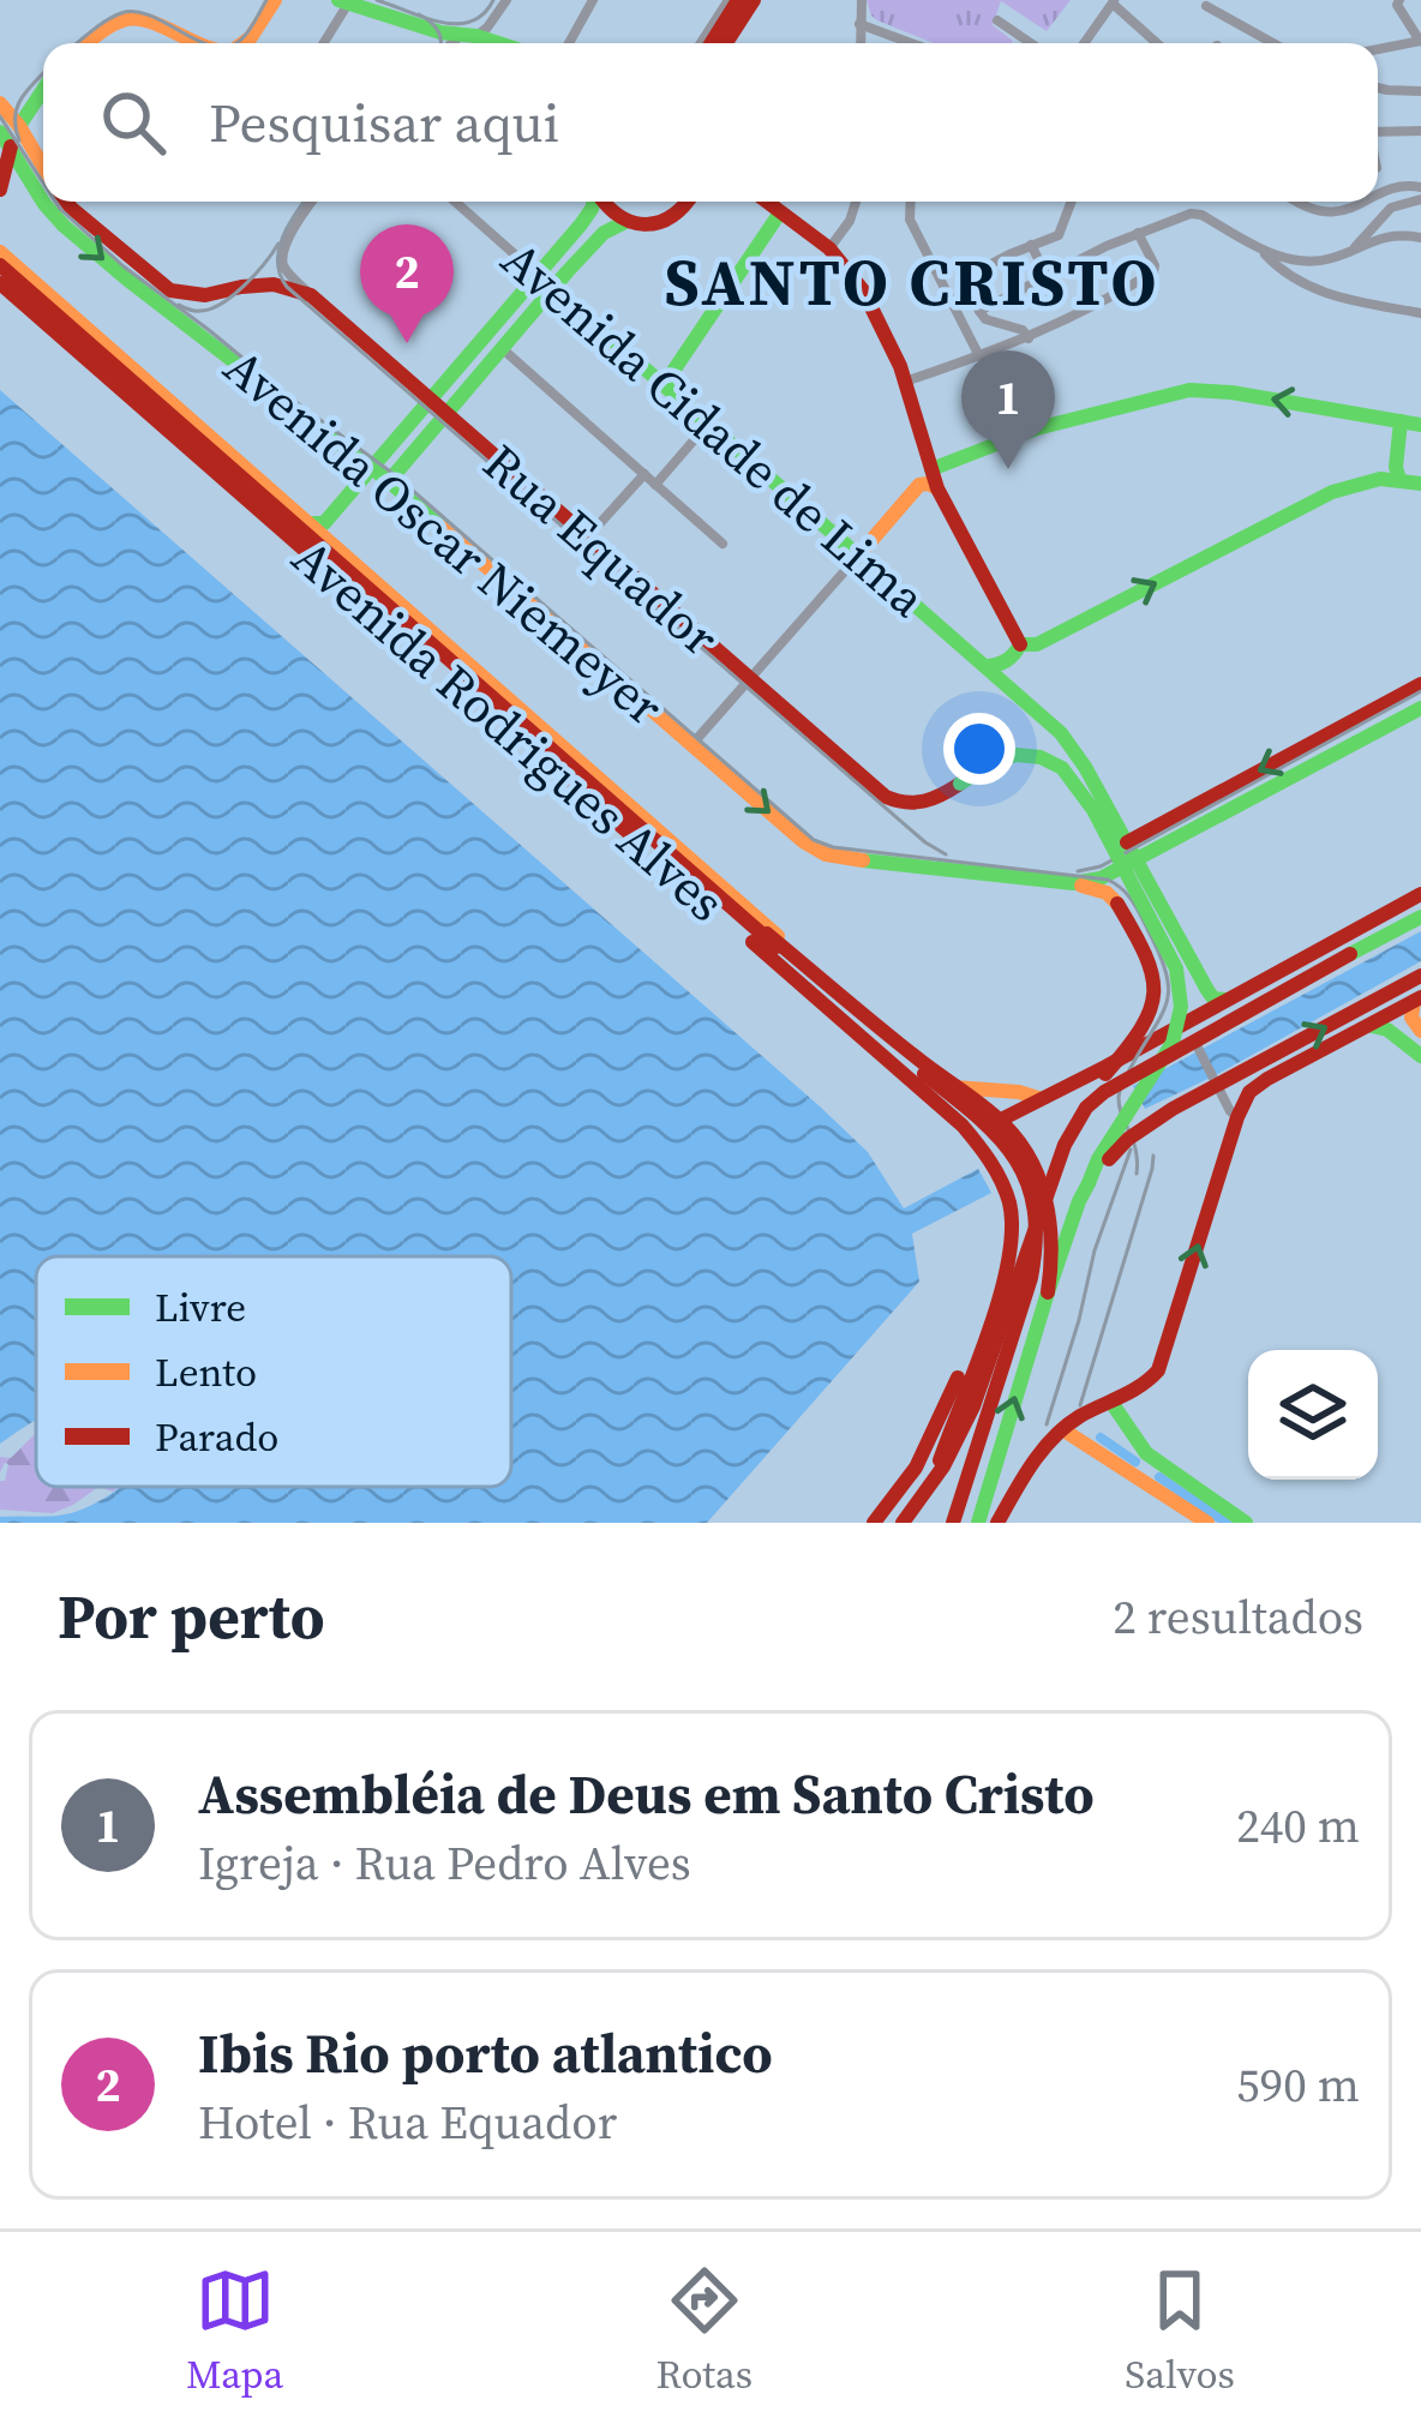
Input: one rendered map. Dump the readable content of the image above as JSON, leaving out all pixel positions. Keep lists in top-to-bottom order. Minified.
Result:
{"streets":{"main road":["Avenida Cidade de Lima","Avenida Oscar Niemeyer","Rua Equador","Avenida Rodrigues Alves"]},"districts":["SANTO CRISTO"],"legend":["Livre","Lento","Parado"],"page":{"search":"Pesquisar aqui","pins":["2","1"],"heading":["Por perto","2 resultados"],"list":[{"mark":"1","name":"Assembléia de Deus em Santo Cristo","note":"Igreja · Rua Pedro Alves","value":"240 m"},{"mark":"2","name":"Ibis Rio porto atlantico","note":"Hotel · Rua Equador","value":"590 m"}],"nav":["Mapa","Rotas","Salvos"]}}
